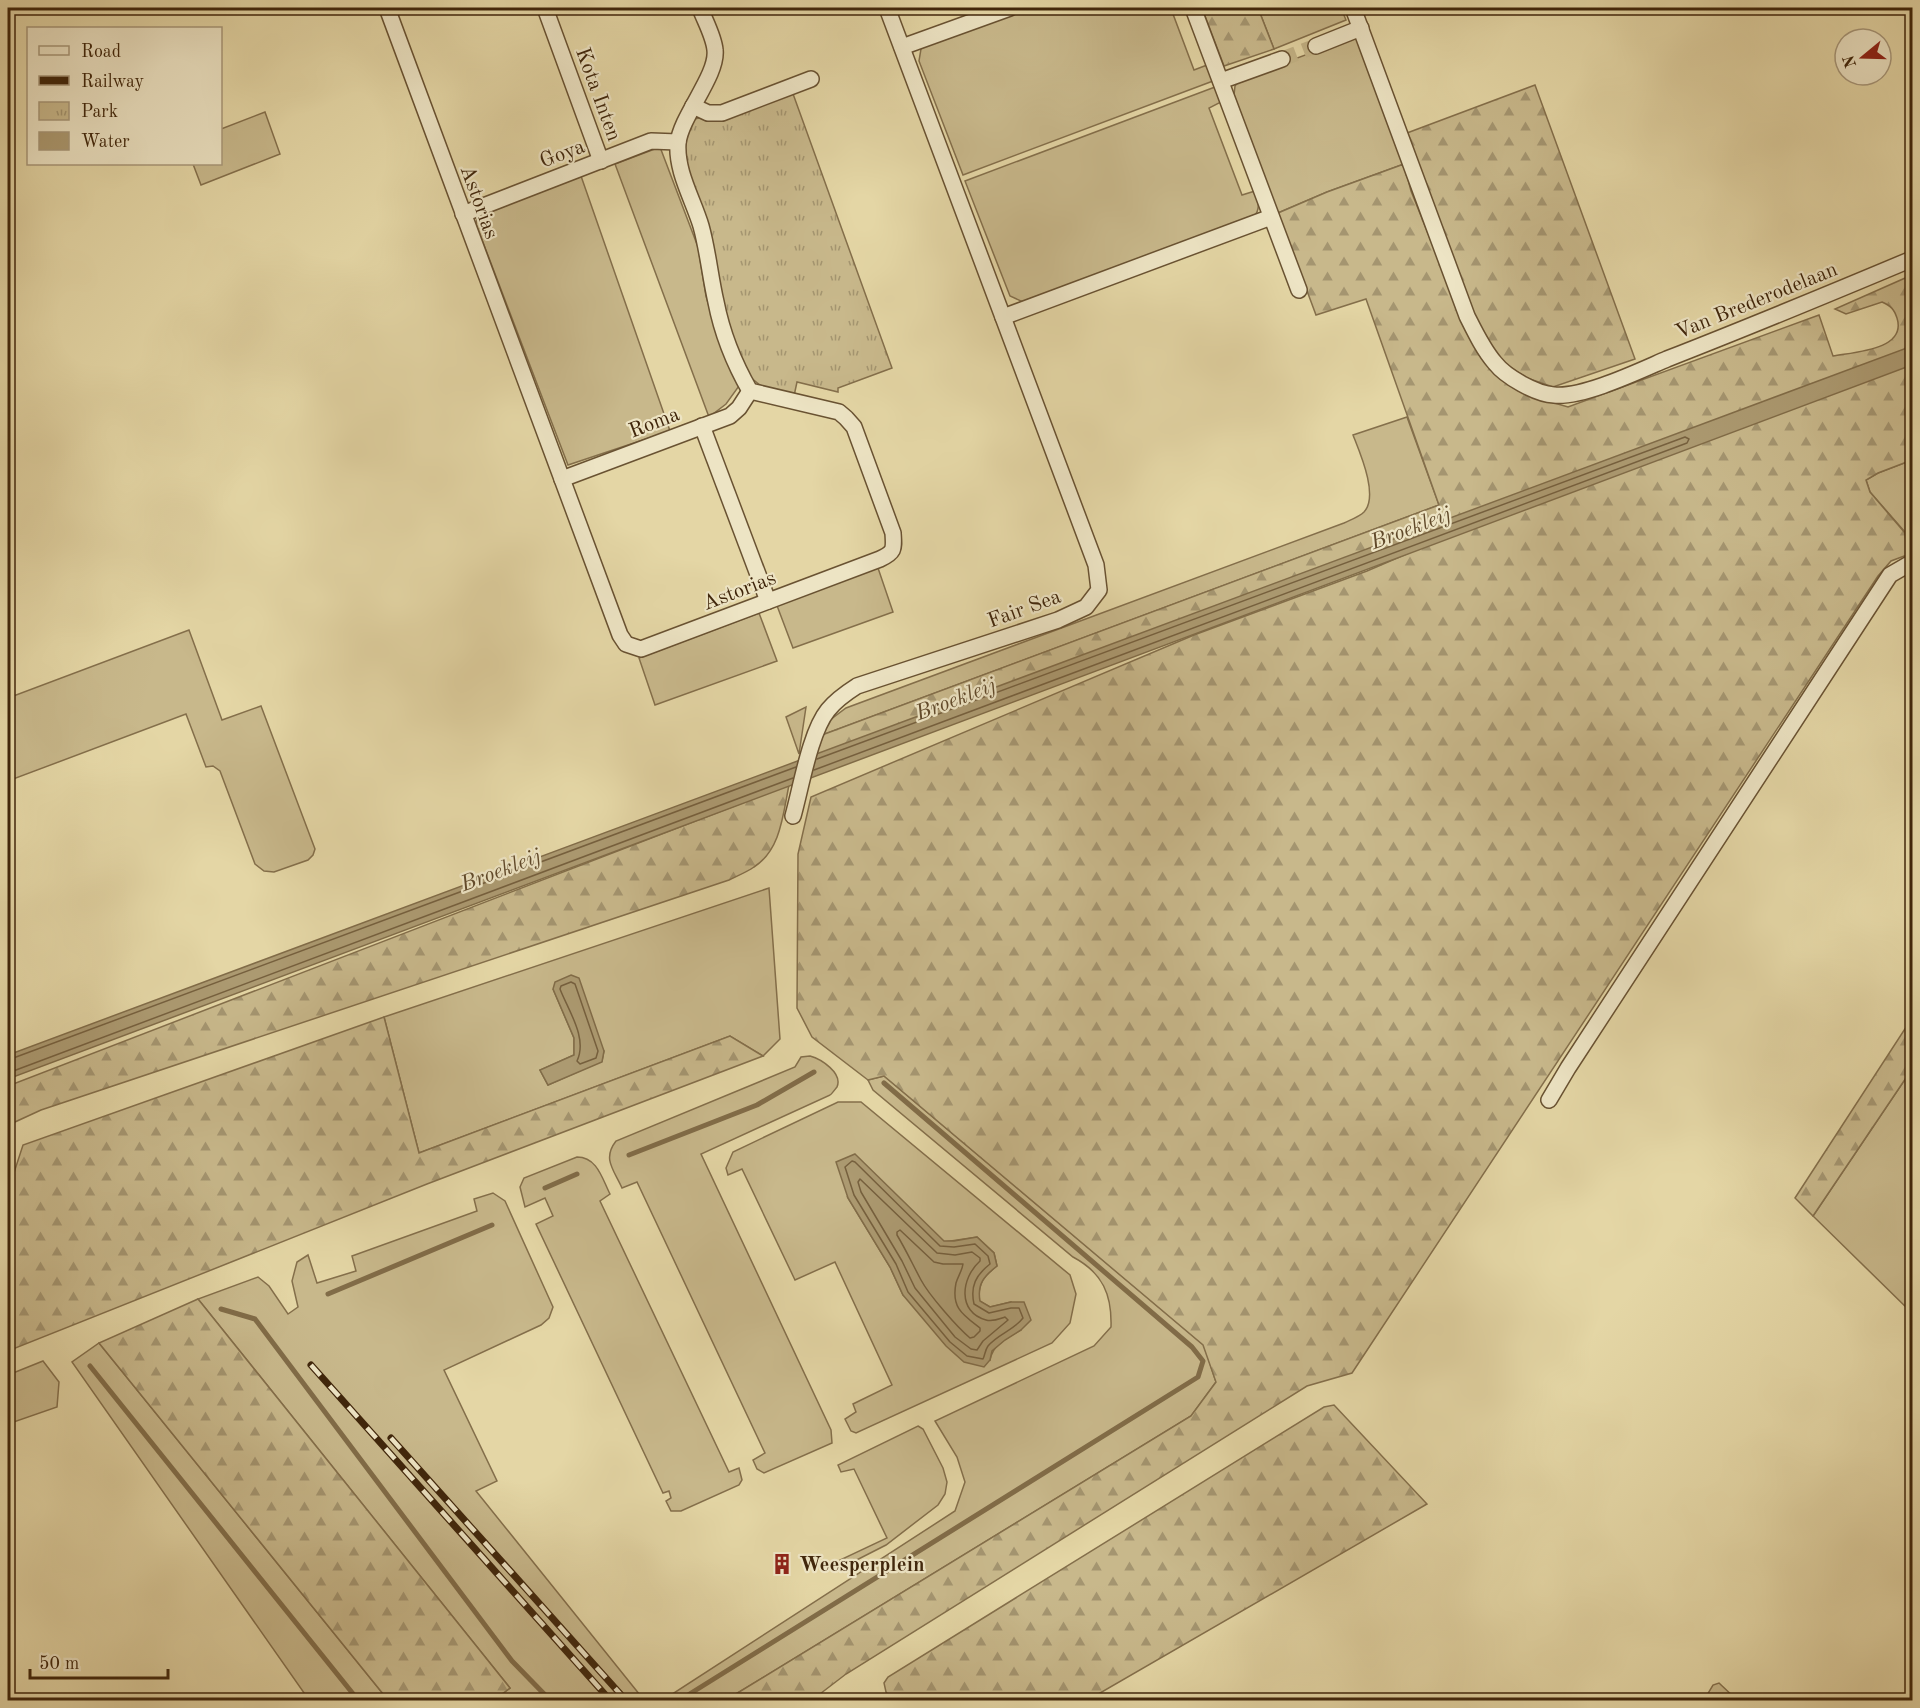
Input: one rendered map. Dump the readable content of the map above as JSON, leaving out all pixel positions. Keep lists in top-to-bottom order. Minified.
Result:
{"streets":{"street":["Kota Inten","Goya","Astorias","Van Brederodelaan","Roma","Fair Sea"]},"crossings":[["Kota Inten","Goya"],["Goya","Astorias"],["Astorias","Roma"]],"water":["Broekleij"],"places":{"building":["Weesperplein"]},"legend":["Road","Railway","Park","Water"],"scale_bar":"50 m","north":"left"}
